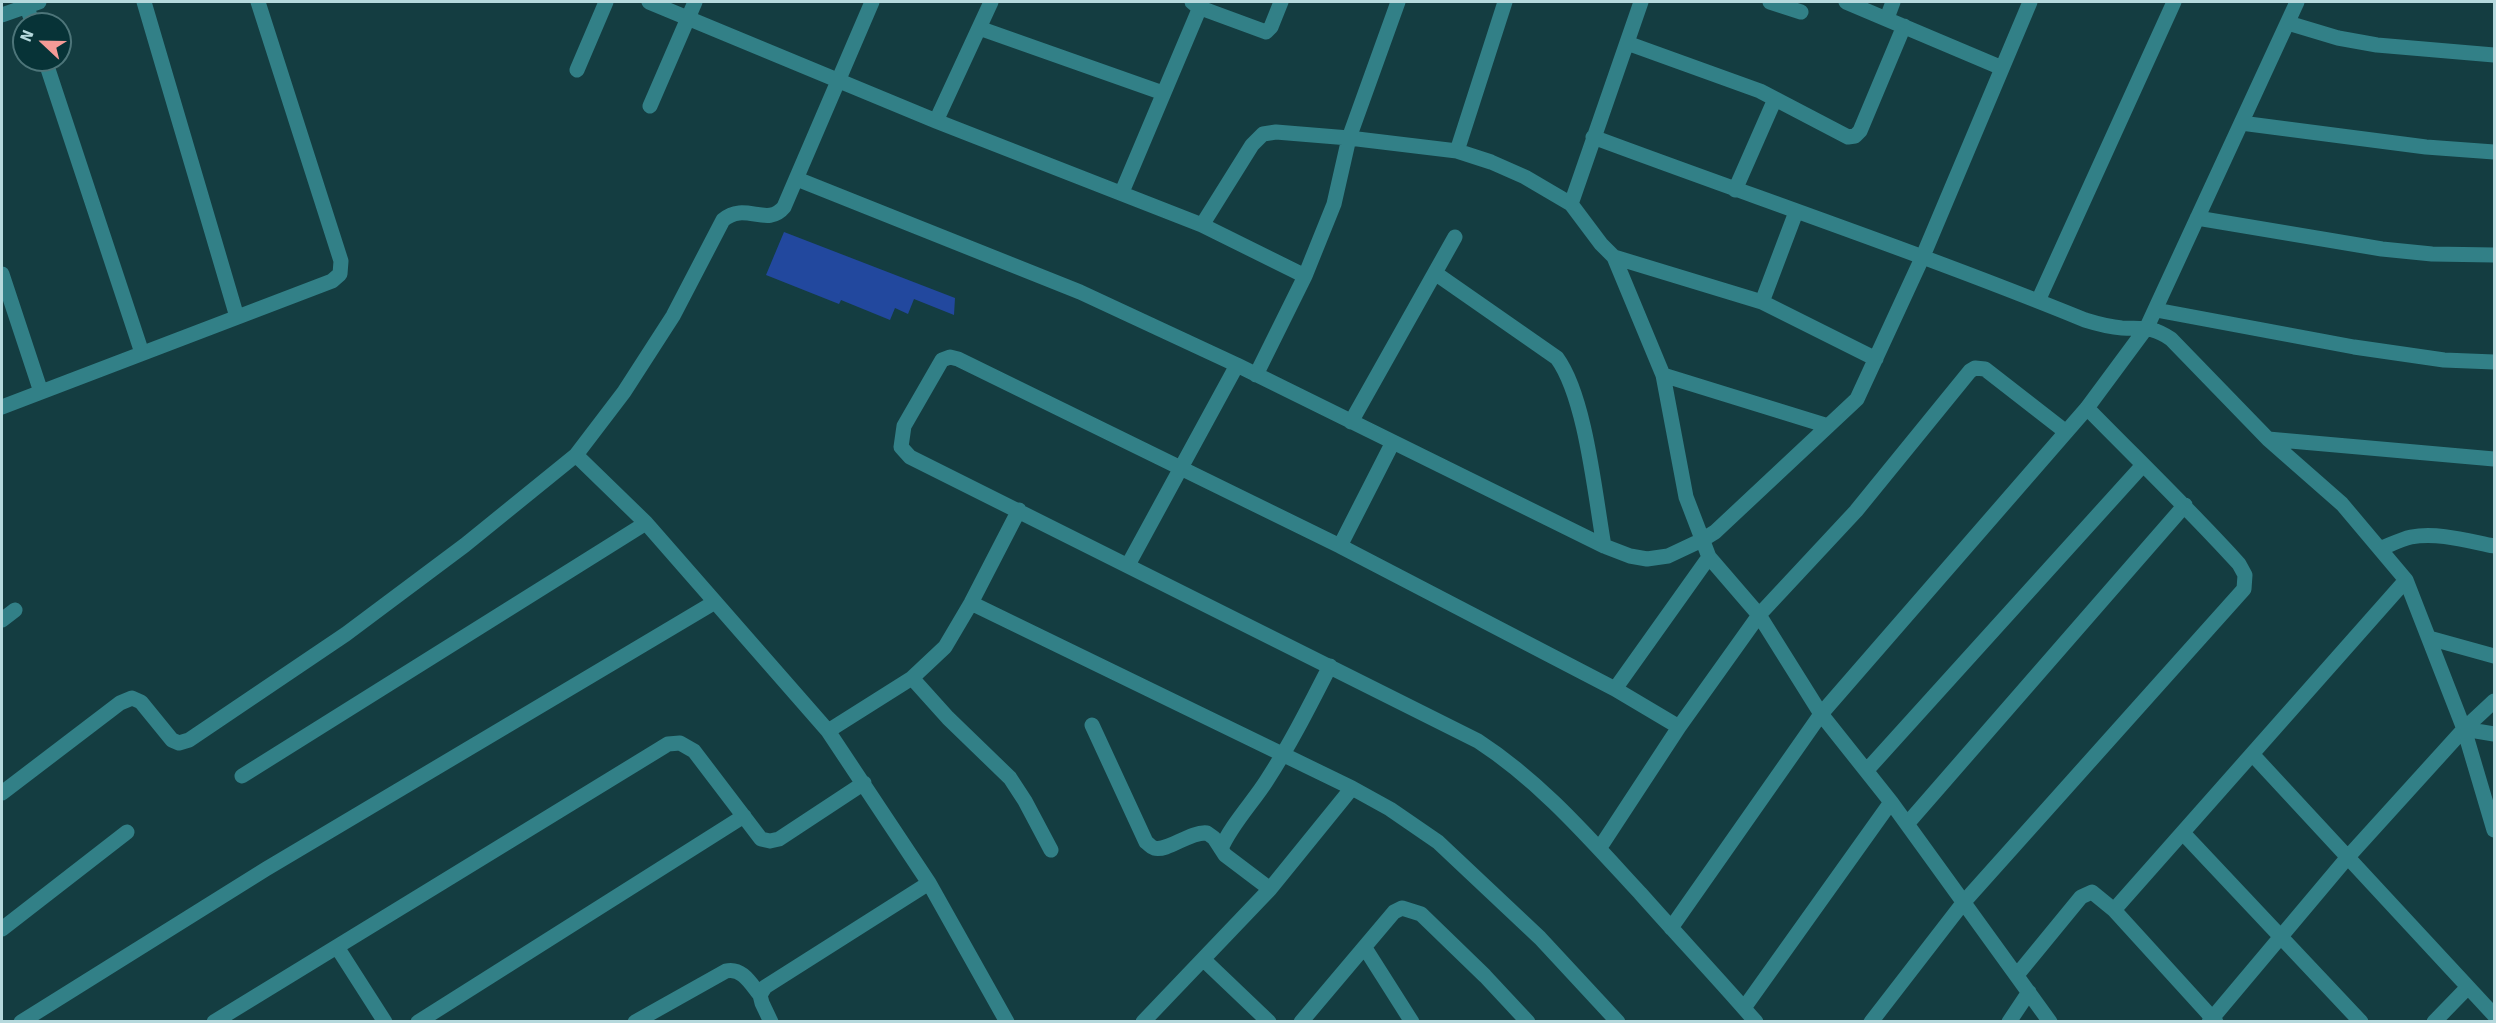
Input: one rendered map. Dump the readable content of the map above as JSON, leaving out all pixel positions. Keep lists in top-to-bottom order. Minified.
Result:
{"north":"left"}
